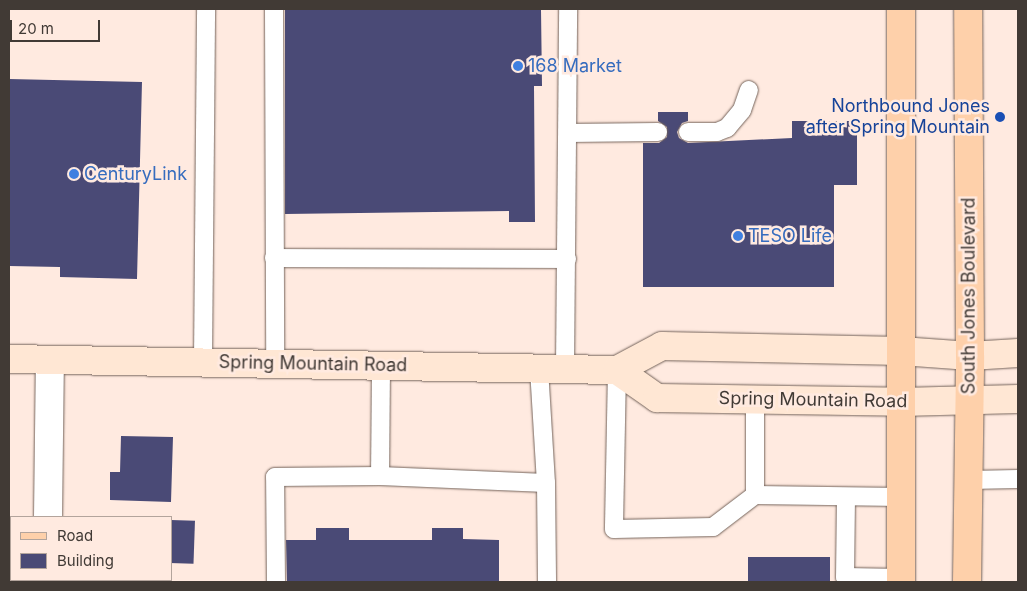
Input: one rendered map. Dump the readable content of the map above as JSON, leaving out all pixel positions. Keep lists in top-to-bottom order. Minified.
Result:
{"streets":{"main road":["South Jones Boulevard","Spring Mountain Road"]},"crossings":[["South Jones Boulevard","Spring Mountain Road"]],"places":["168 Market","Northbound Jones after Spring Mountain","CenturyLink","TESO Life"],"legend":["Road","Building"],"scale_bar":"20 m"}
